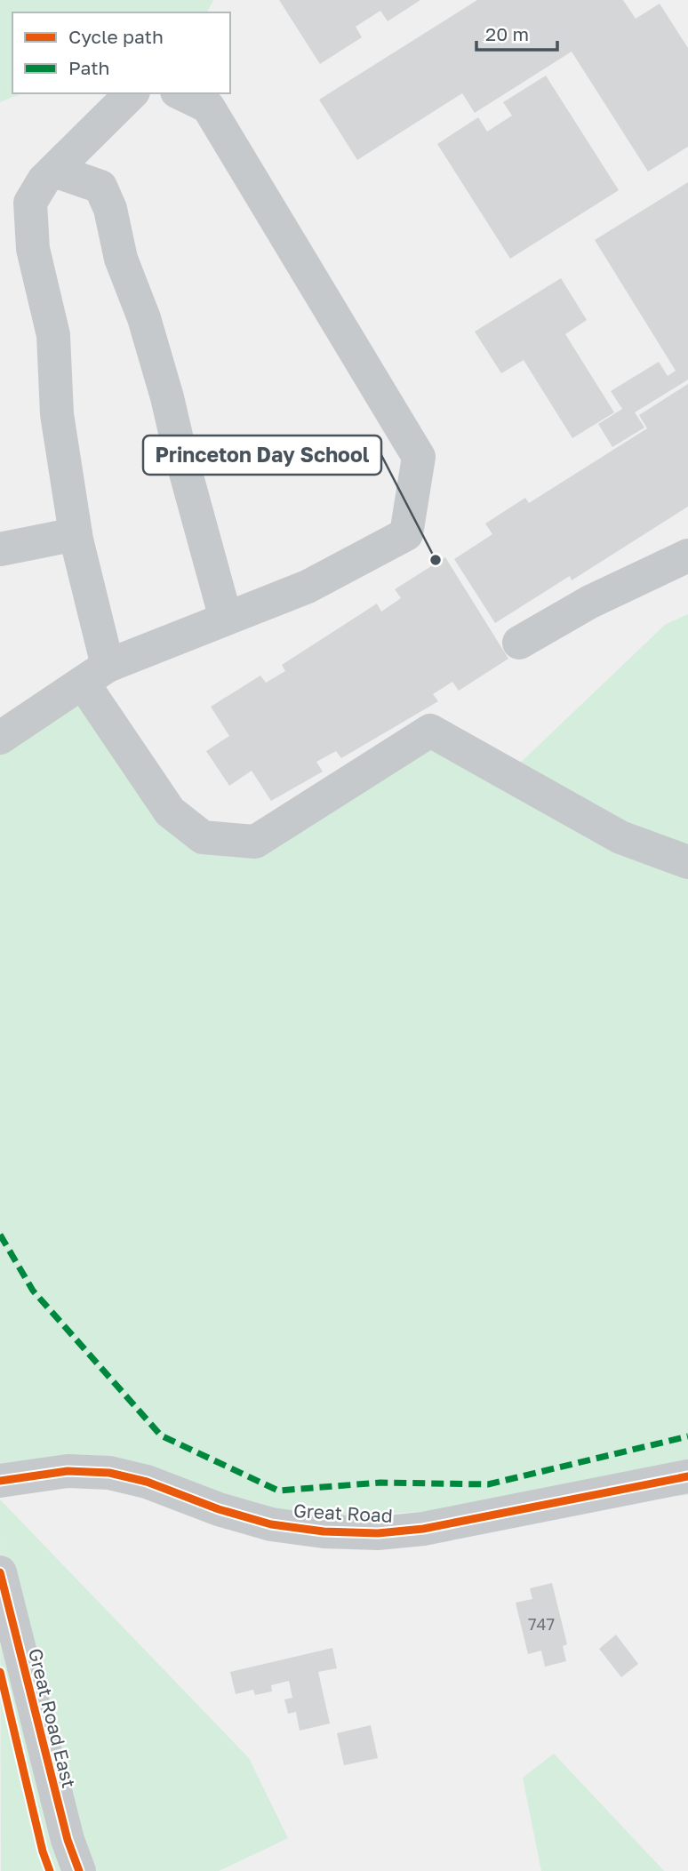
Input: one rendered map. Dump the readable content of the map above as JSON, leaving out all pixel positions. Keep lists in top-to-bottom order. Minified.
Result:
{"streets":{"street":["Great Road","Great Road East"]},"places":["Princeton Day School"],"house_numbers":["747"],"legend":["Cycle path","Path"],"scale_bar":"20 m"}
